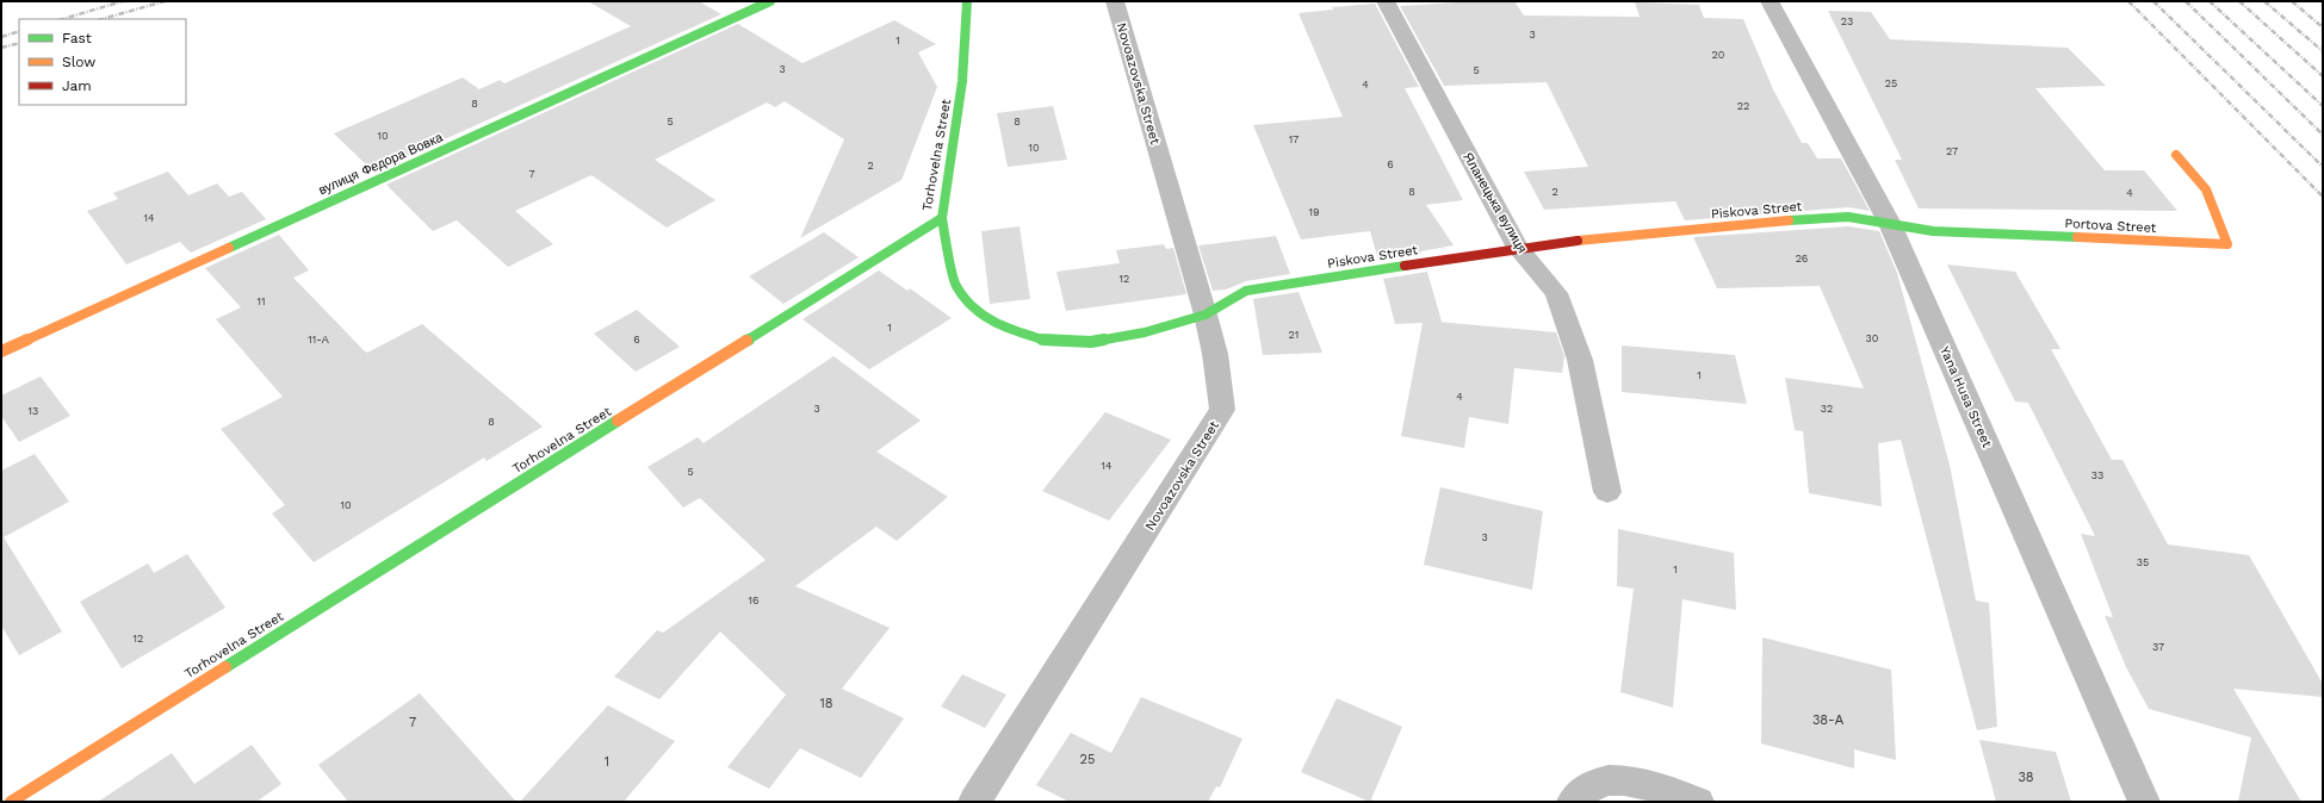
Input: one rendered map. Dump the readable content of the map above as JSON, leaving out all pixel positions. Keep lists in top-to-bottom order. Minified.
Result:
{"streets":{"street":["Novoazovska Street","Torhovelna Street","вулиця Федора Вовка","Яланецька вулиця","Piskova Street","Portova Street","Yana Husa Street"]},"crossings":[["Novoazovska Street","Piskova Street"],["Torhovelna Street","Piskova Street"],["Яланецька вулиця","Piskova Street"],["Piskova Street","Portova Street"],["Piskova Street","Yana Husa Street"],["Portova Street","Yana Husa Street"]],"house_numbers":["23","3","1","20","3","5","25","4","8","22","5","8","10","17","10","27","6","2","7","8","2","4","19","14","26","12","11","1","21","30","11-А","6","1","4","3","32","13","8","14","5","33","10","3","35","1","16","12","37","18","38-А","7","25","1","38"],"legend":["Fast","Slow","Jam"]}
